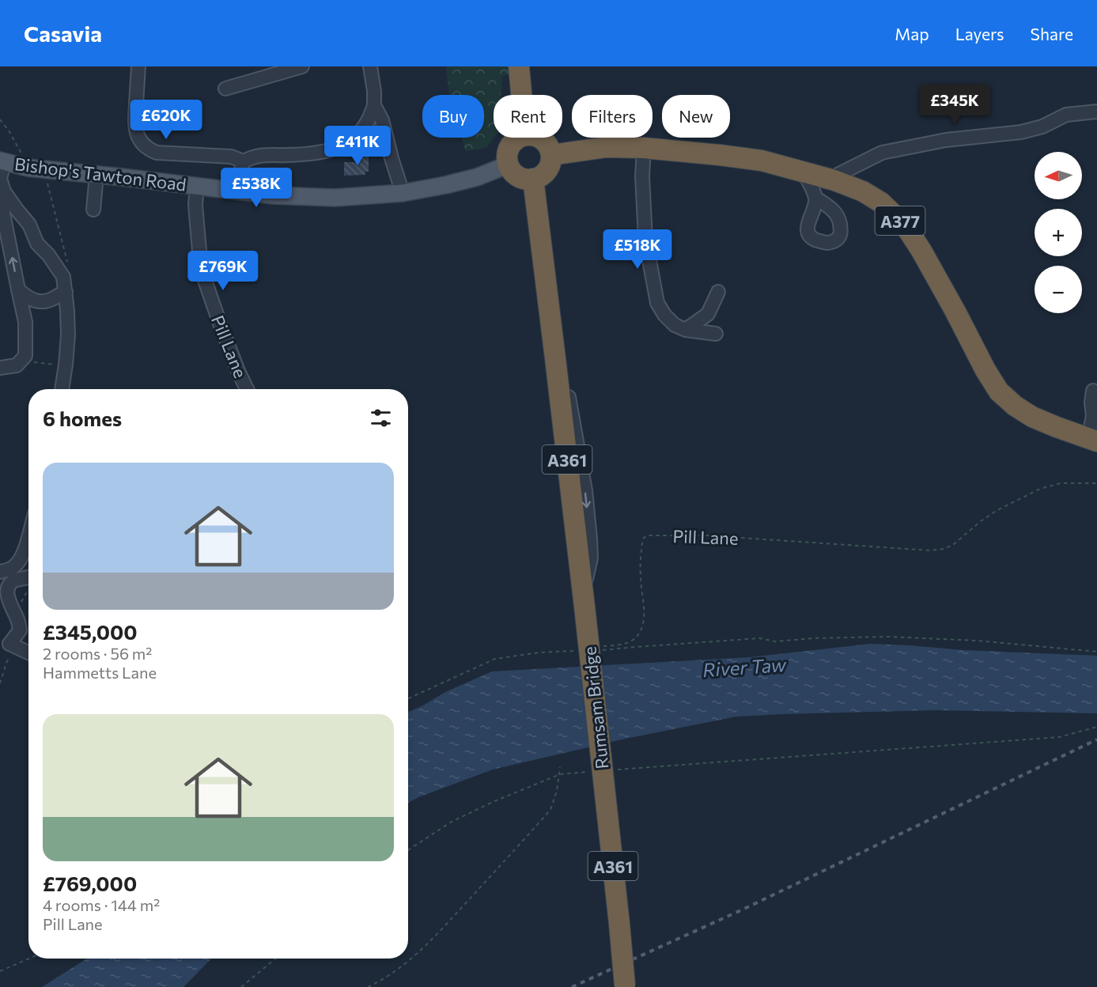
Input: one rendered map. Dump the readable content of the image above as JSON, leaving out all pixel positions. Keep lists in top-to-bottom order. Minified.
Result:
{"streets":{"highway":["A377","A361","Rumsam Bridge"],"main road":["Bishop's Tawton Road"],"street":["Pill Lane"]},"crossings":[["Bishop's Tawton Road","Pill Lane"]],"water":["River Taw"],"north":"left","page":{"header":"Casavia","nav":["Map","Layers","Share"],"price":["£345K","£620K","£411K","£538K","£518K","£769K"],"chip":["Buy","Rent","Filters","New"],"map_buttons":["+","−"],"heading":"6 homes","list":[{"name":"£345,000","note":"2 rooms · 56 m² · Hammetts Lane"},{"name":"£769,000","note":"4 rooms · 144 m² · Pill Lane"}]}}
